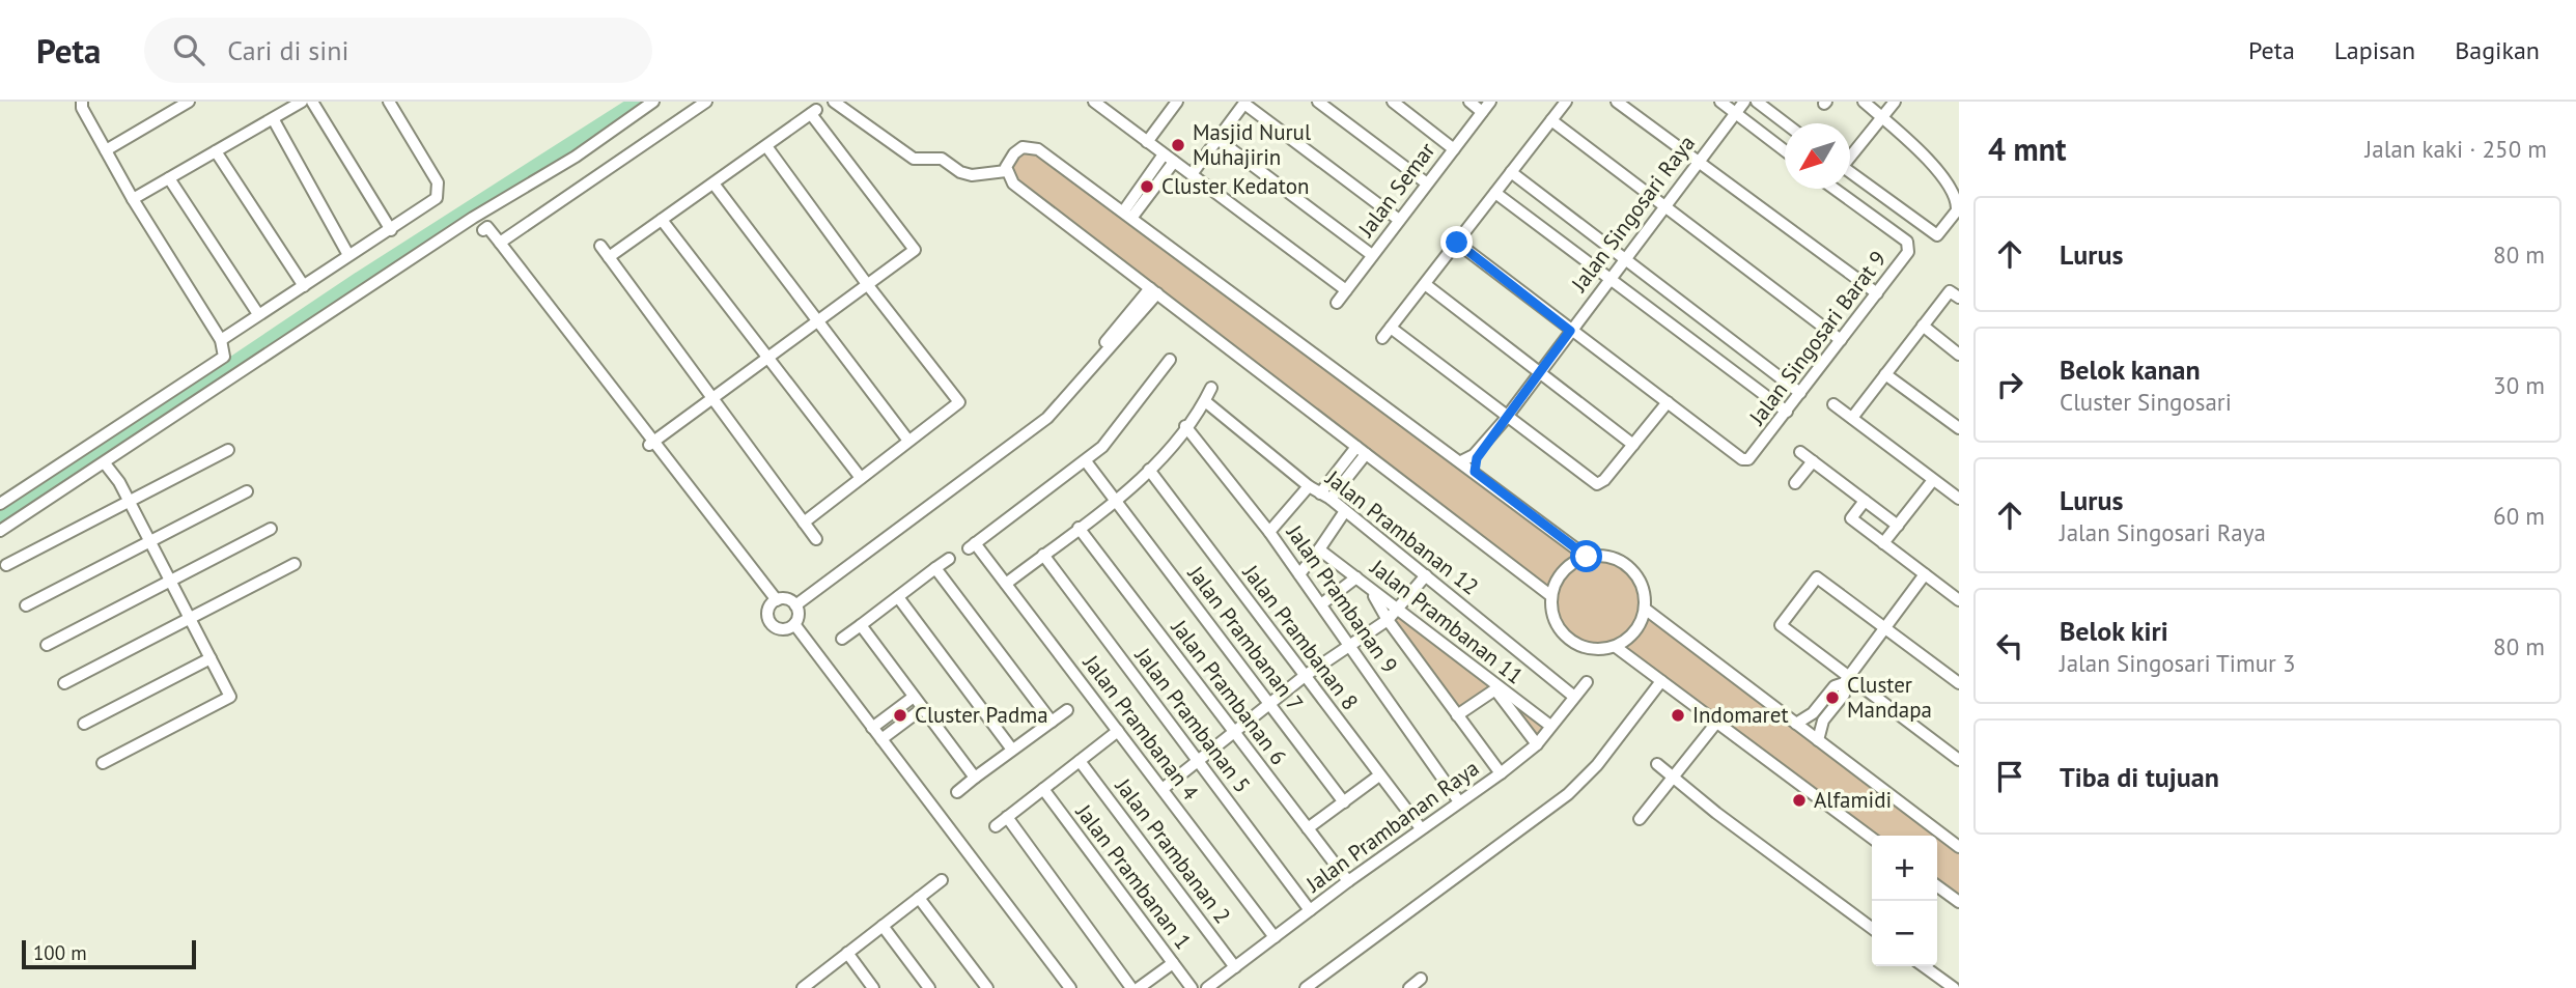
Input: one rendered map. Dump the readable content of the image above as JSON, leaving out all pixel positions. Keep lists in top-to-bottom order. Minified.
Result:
{"streets":{"street":["Jalan Semar","Jalan Singosari Raya","Jalan Singosari Barat 9","Jalan Prambanan 12","Jalan Prambanan 9","Jalan Prambanan 11","Jalan Prambanan 8","Jalan Prambanan 7","Jalan Prambanan 6","Jalan Prambanan 5","Jalan Prambanan 4","Jalan Prambanan Raya","Jalan Prambanan 2","Jalan Prambanan 1"]},"crossings":[["Jalan Prambanan 12","Jalan Prambanan Raya"],["Jalan Prambanan 9","Jalan Prambanan Raya"],["Jalan Prambanan 11","Jalan Prambanan Raya"],["Jalan Prambanan 8","Jalan Prambanan Raya"],["Jalan Prambanan 7","Jalan Prambanan 4"],["Jalan Prambanan 6","Jalan Prambanan Raya"],["Jalan Prambanan 5","Jalan Prambanan Raya"],["Jalan Prambanan 4","Jalan Prambanan Raya"],["Jalan Prambanan Raya","Jalan Prambanan 2"]],"places":["Masjid Nurul Muhajirin","Cluster Kedaton","Cluster Mandapa","Cluster Padma","Indomaret","Alfamidi"],"scale_bar":"100 m","north":"bottom left","page":{"header":"Peta","search":"Cari di sini","nav":["Peta","Lapisan","Bagikan"],"heading":["4 mnt","Jalan kaki · 250 m"],"list":[["Lurus","80 m"],["Belok kanan","Cluster Singosari","30 m"],["Lurus","Jalan Singosari Raya","60 m"],["Belok kiri","Jalan Singosari Timur 3","80 m"],"Tiba di tujuan"],"map_buttons":["+","−"],"scale":"100 m"}}
